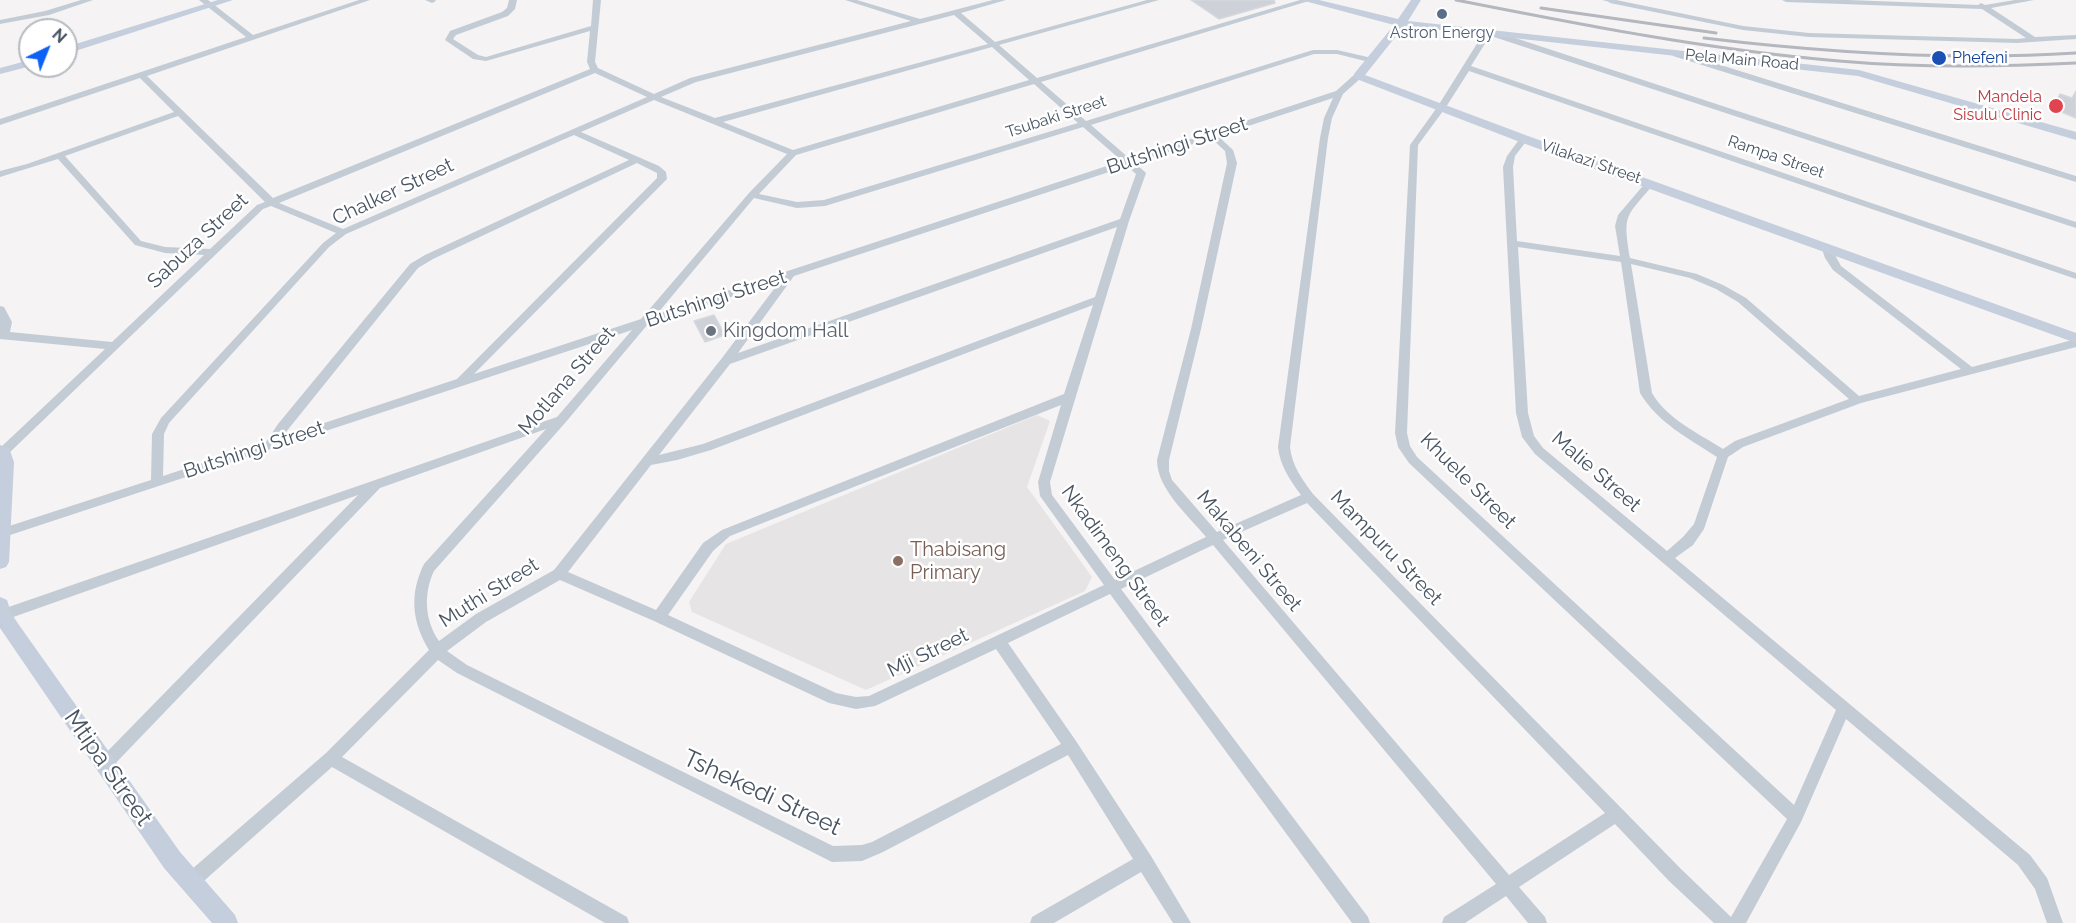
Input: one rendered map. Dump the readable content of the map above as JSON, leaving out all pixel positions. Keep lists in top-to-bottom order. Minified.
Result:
{"streets":{"street":["Pela Main Road","Tsubaki Street","Butshingi Street","Rampa Street","Vilakazi Street","Chalker Street","Sabuza Street","Motlana Street","Malie Street","Khuele Street","Mampuru Street","Makabeni Street","Nkadimeng Street","Muthi Street","Mji Street","Mtipa Street","Tshekedi Street"]},"crossings":[["Pela Main Road","Butshingi Street"],["Pela Main Road","Khuele Street"],["Tsubaki Street","Butshingi Street"],["Tsubaki Street","Motlana Street"],["Butshingi Street","Vilakazi Street"],["Butshingi Street","Chalker Street"],["Butshingi Street","Motlana Street"],["Butshingi Street","Mampuru Street"],["Butshingi Street","Makabeni Street"],["Butshingi Street","Nkadimeng Street"],["Butshingi Street","Muthi Street"],["Rampa Street","Khuele Street"],["Vilakazi Street","Malie Street"],["Vilakazi Street","Khuele Street"],["Motlana Street","Muthi Street"],["Motlana Street","Tshekedi Street"],["Mampuru Street","Mji Street"],["Makabeni Street","Mji Street"],["Nkadimeng Street","Mji Street"],["Muthi Street","Mji Street"],["Muthi Street","Mtipa Street"],["Muthi Street","Tshekedi Street"]],"places":["Astron Energy","Phefeni","Mandela Sisulu Clinic","Kingdom Hall","Thabisang Primary"],"north":"top right"}
